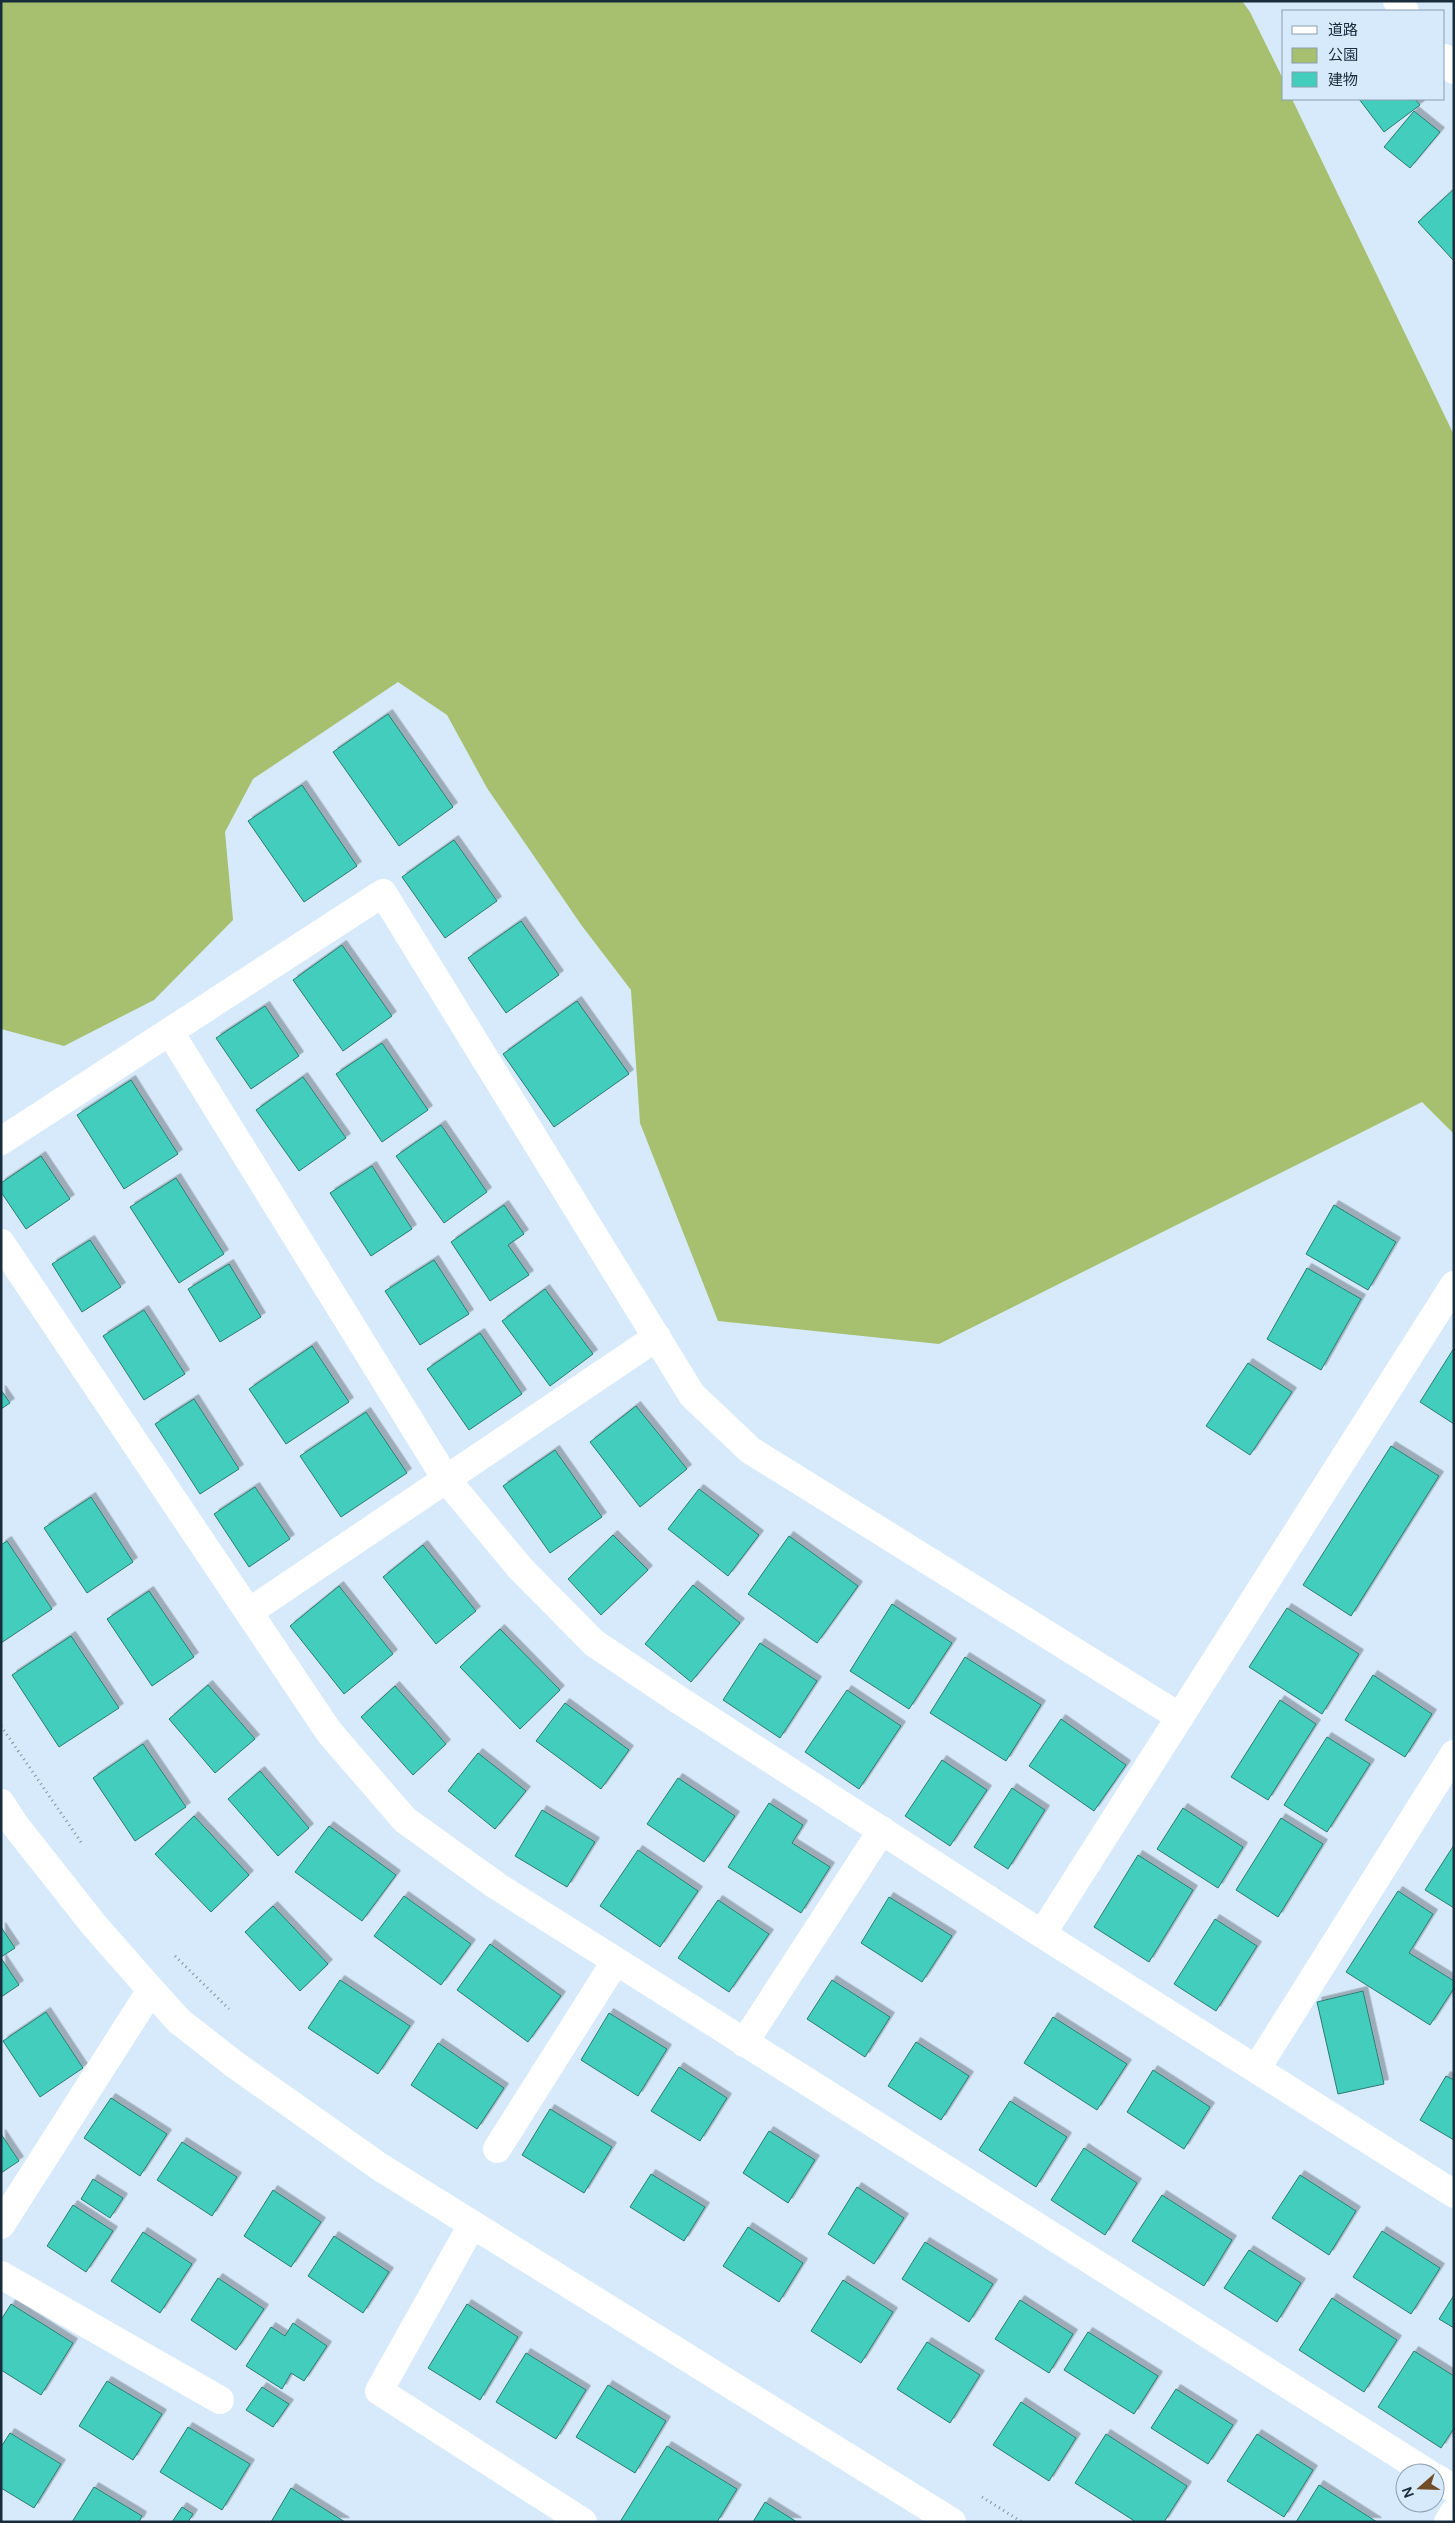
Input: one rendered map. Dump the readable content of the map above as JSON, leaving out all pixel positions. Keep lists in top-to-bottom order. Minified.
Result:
{"legend":["道路","公園","建物"],"north":"left"}
